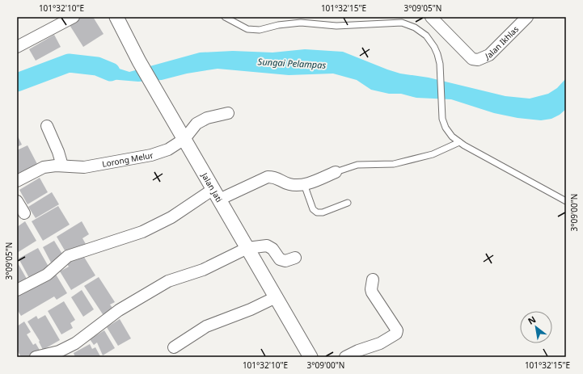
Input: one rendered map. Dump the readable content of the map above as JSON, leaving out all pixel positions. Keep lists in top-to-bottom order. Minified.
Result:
{"streets":{"street":["Jalan Ikhlas","Lorong Melur","Jalan Jati"]},"crossings":[["Lorong Melur","Jalan Jati"]],"water":["Sungai Pelampas"],"north":"top left","coordinates":["101°32'10\"E","101°32'15\"E","3°09'05\"N","3°09'00\"N"]}
